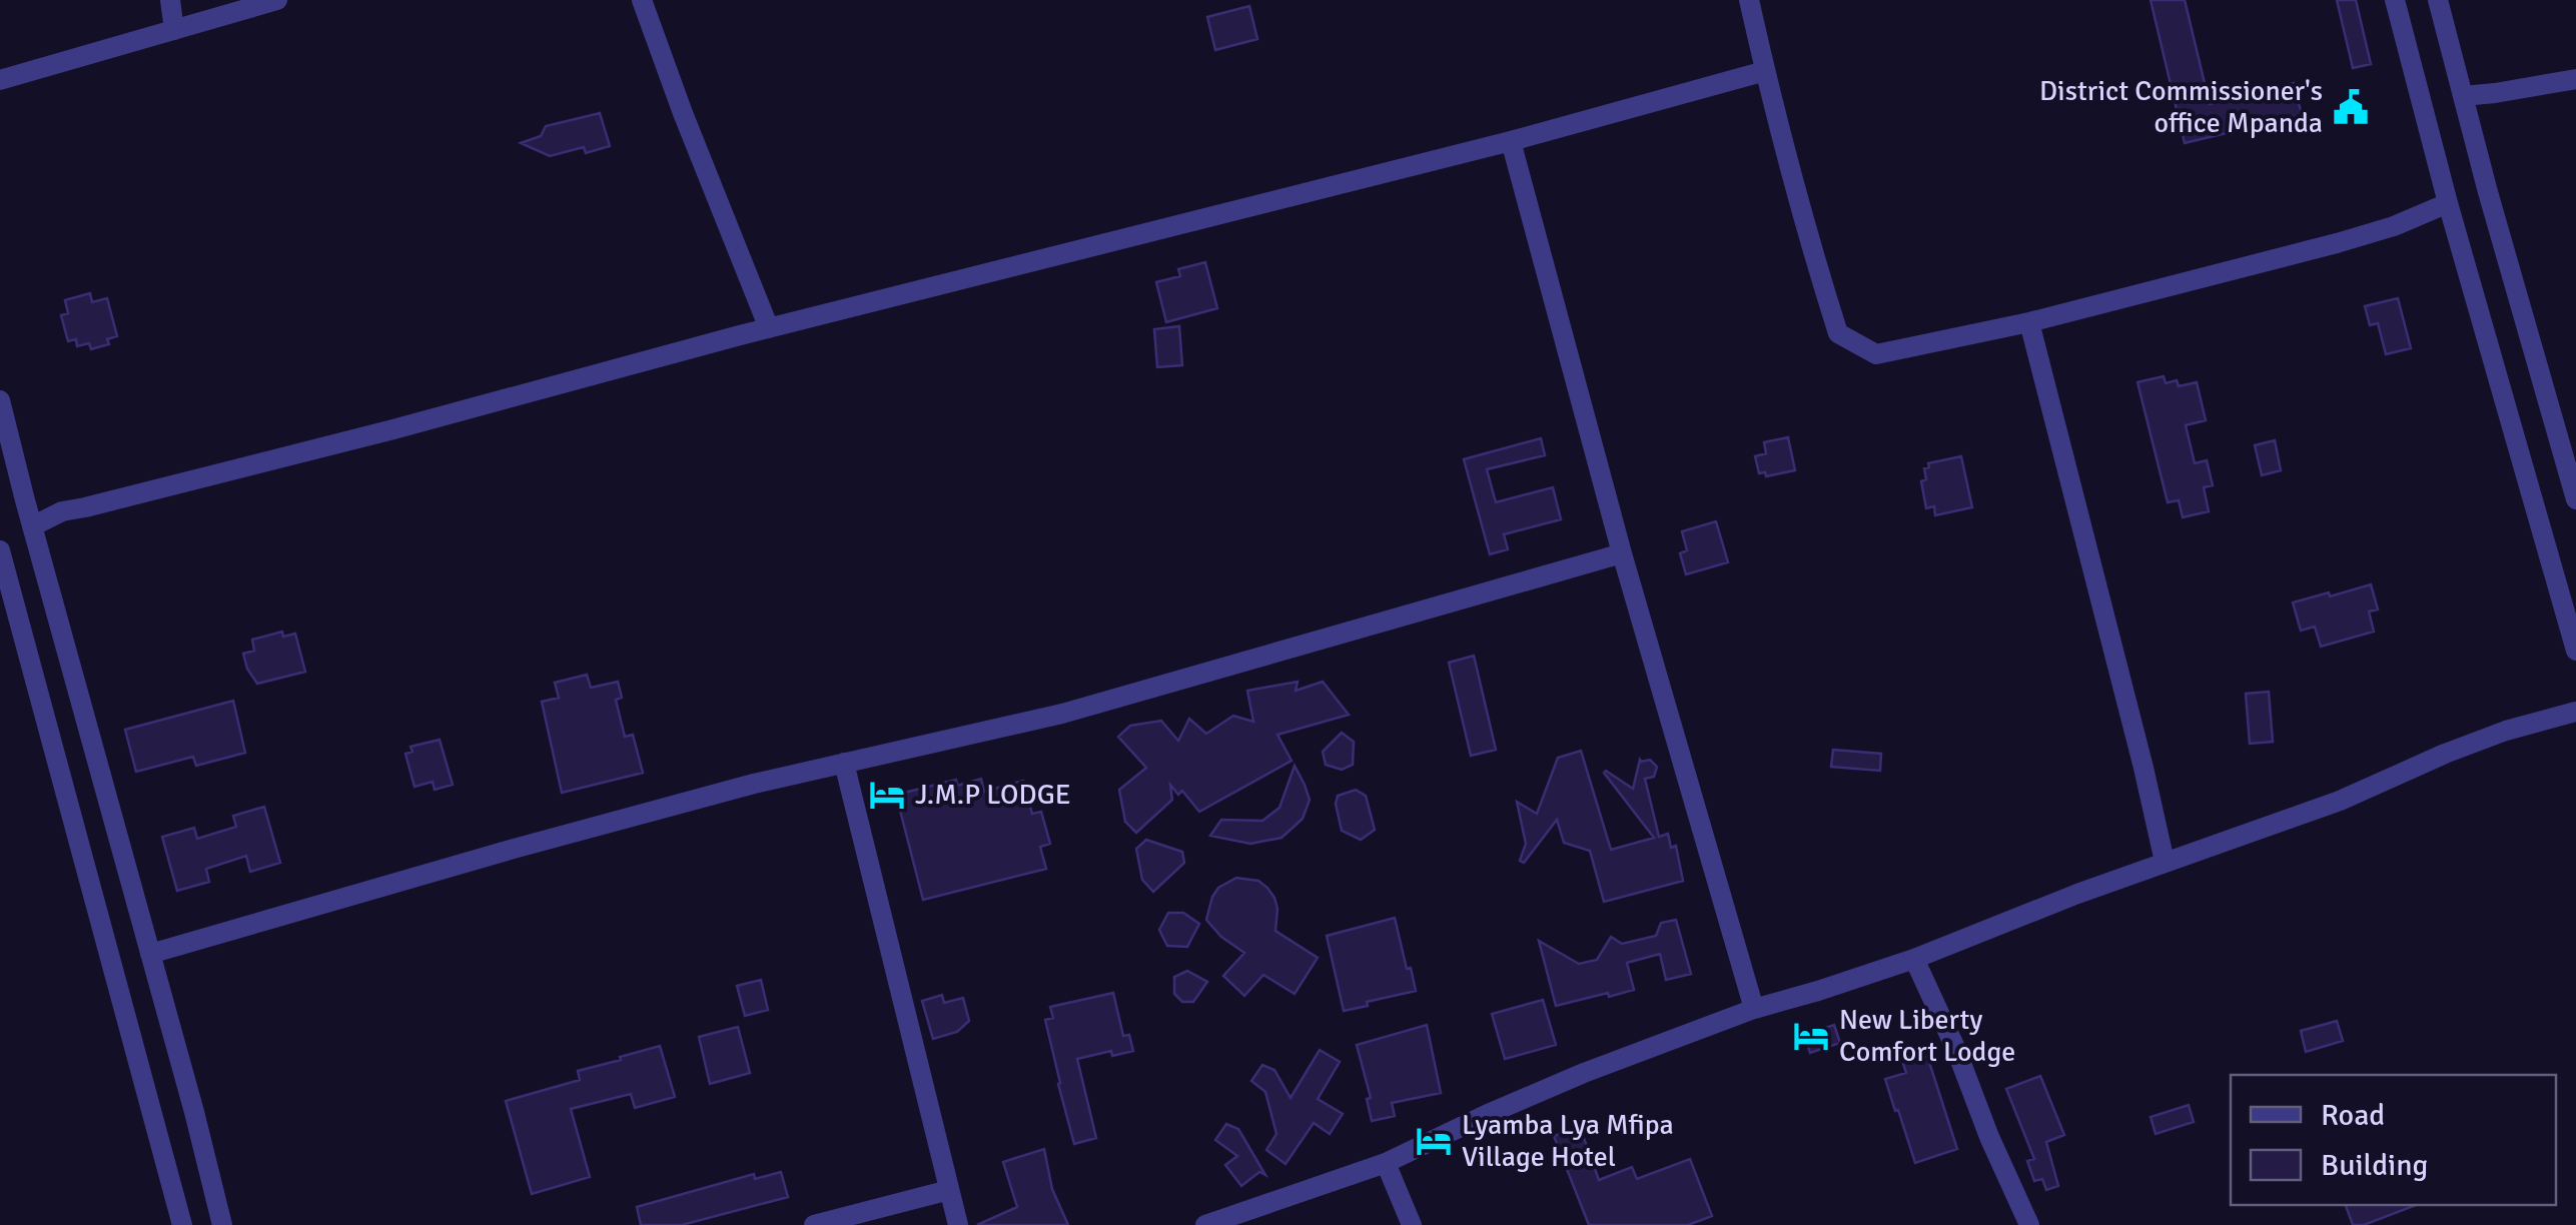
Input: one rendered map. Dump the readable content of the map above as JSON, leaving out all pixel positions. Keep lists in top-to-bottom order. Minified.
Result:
{"places":{"public building":["District Commissioner's office Mpanda"],"hotel":["J.M.P LODGE","New Liberty Comfort Lodge","Lyamba Lya Mfipa Village Hotel"]},"legend":["Road","Building"]}
